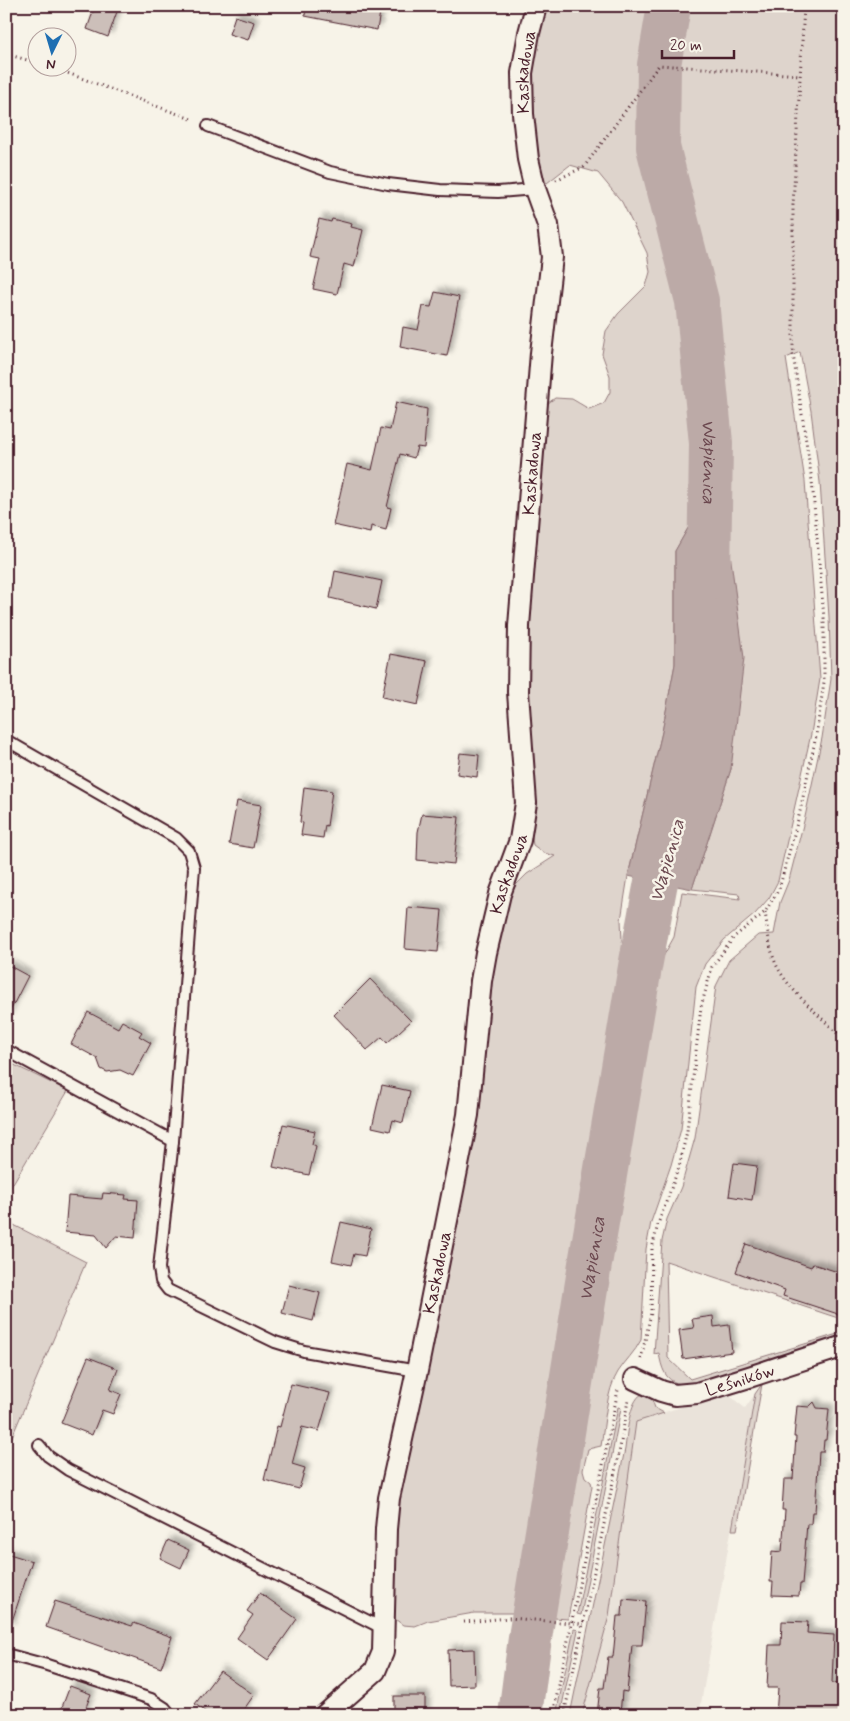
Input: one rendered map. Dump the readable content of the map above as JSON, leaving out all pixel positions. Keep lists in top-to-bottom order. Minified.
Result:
{"streets":{"street":["Kaskadowa","Leśników"]},"water":["Wapienica"],"scale_bar":"20 m","north":"bottom"}
